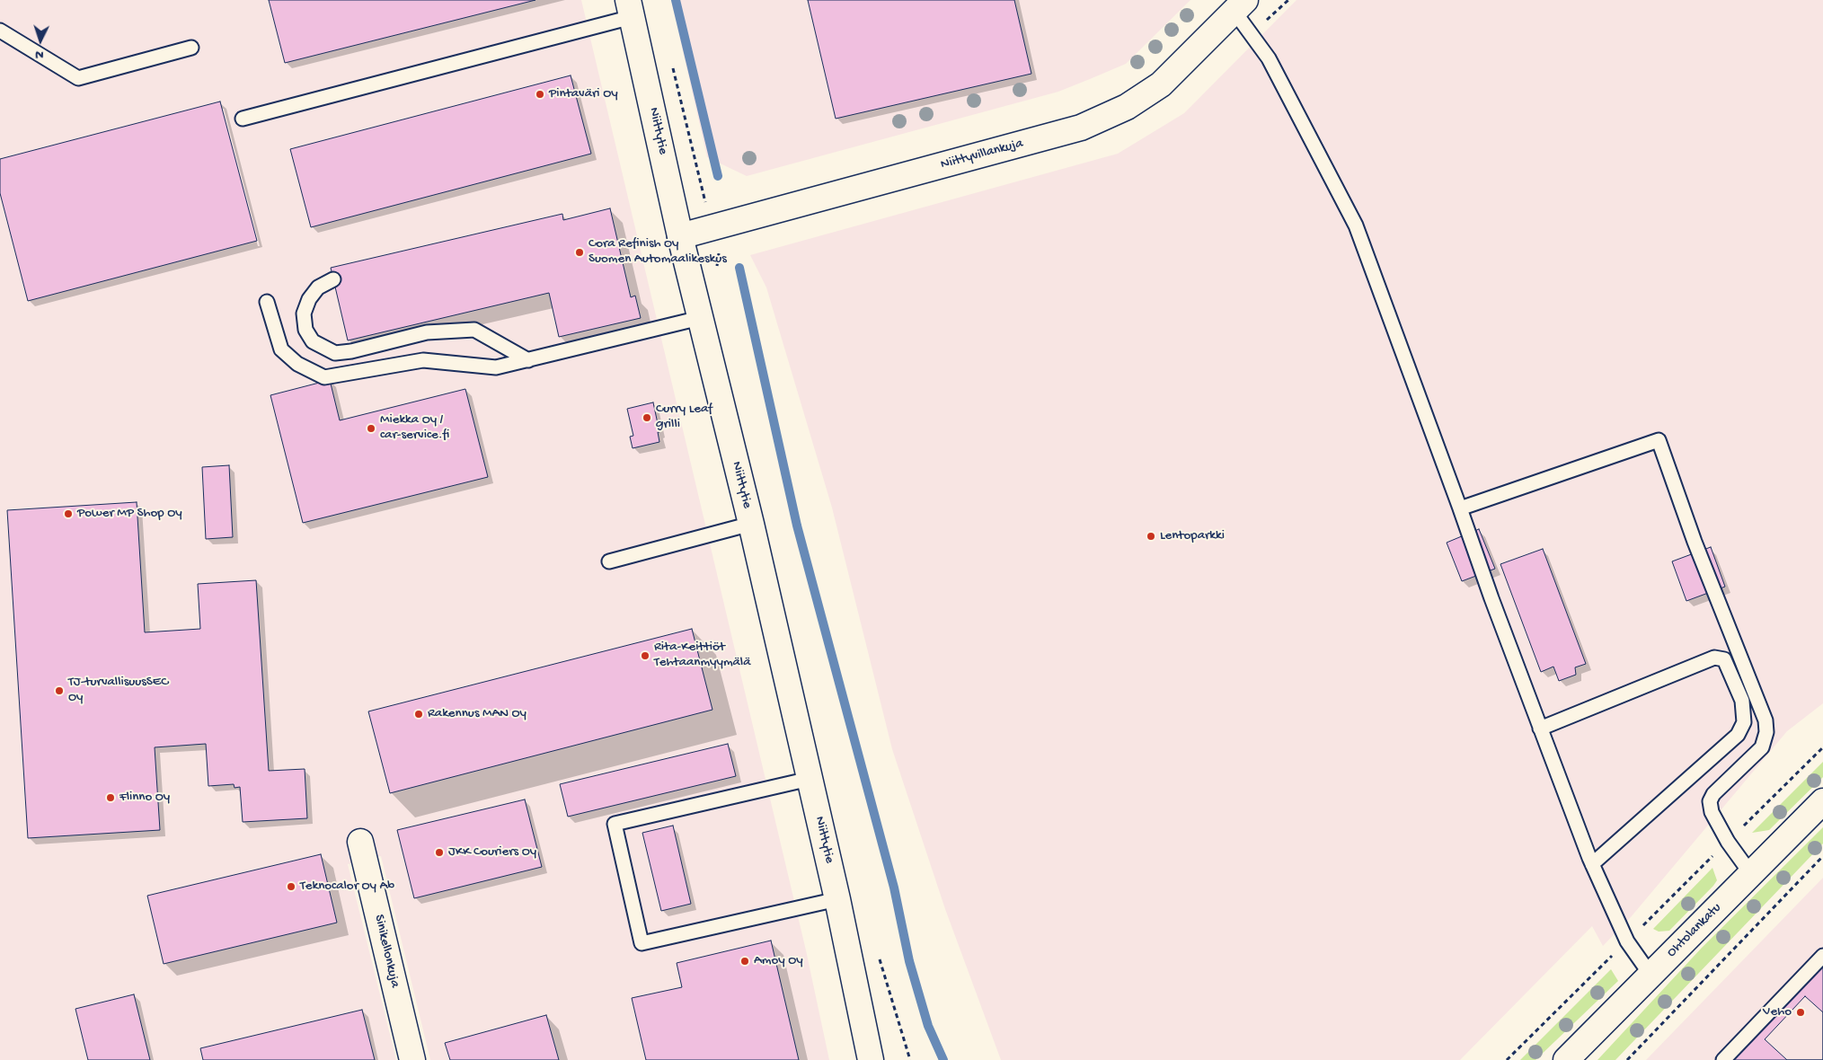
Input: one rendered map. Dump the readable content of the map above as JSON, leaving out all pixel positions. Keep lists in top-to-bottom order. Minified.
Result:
{"streets":{"street":["Niittytie","Niittyvillankuja","Ohtolankatu","Sinikellonkuja"]},"crossings":[["Niittytie","Niittyvillankuja"]],"places":["Pintaväri Oy","Cora Refinish Oy Suomen Automaalikeskus","Curry Leaf grilli","Miekka Oy / car-service.fi","Power MP Shop Oy","Lentoparkki","Rita-Keittiöt Tehtaanmyymälä","TJ-turvallisuusSEC Oy","Rakennus MAN Oy","Flinno Oy","JKK Couriers Oy","Teknocalor Oy Ab","Amoy Oy","Veho"],"north":"bottom"}
